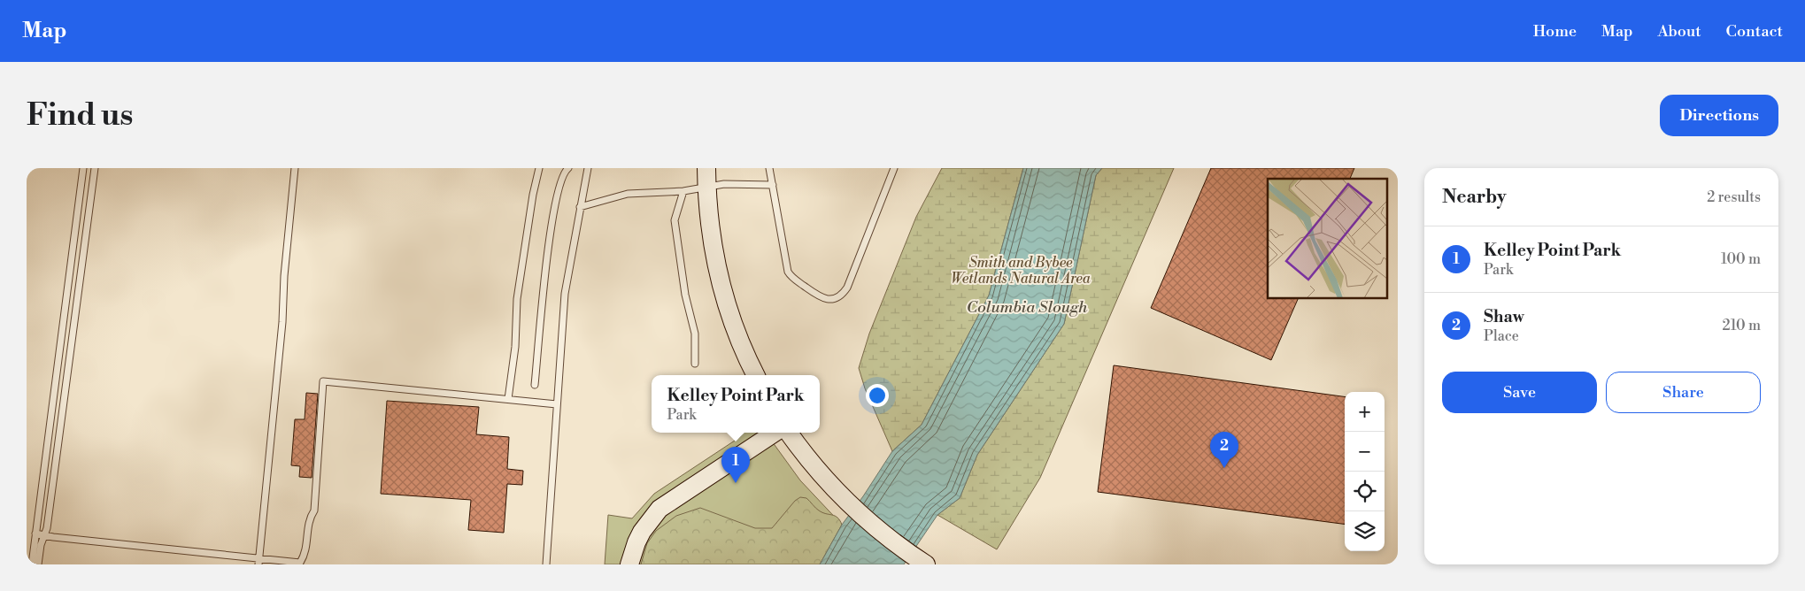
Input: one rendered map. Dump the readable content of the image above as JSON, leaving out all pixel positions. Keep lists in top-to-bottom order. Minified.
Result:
{"water":["Columbia Slough"],"parks":["Smith and Bybee Wetlands Natural Area"],"page":{"header":"Map","nav":["Home","Map","About","Contact"],"buttons":["Directions",["Save","Share"]],"title":"Find us","heading":["Nearby","2 results"],"list":[{"mark":"1","name":"Kelley Point Park","note":"Park","value":"100 m"},{"mark":"2","name":"Shaw","note":"Place","value":"210 m"}],"popup":["Kelley Point Park","Park"],"map_buttons":["+","−"],"pins":["2","1"]}}
